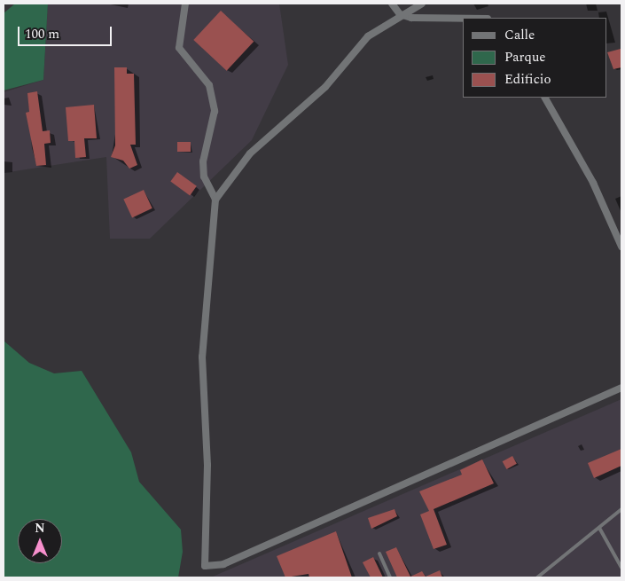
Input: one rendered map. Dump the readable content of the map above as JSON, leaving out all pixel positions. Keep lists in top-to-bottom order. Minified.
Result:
{"legend":["Calle","Parque","Edificio"],"scale_bar":"100 m","north":"top"}
